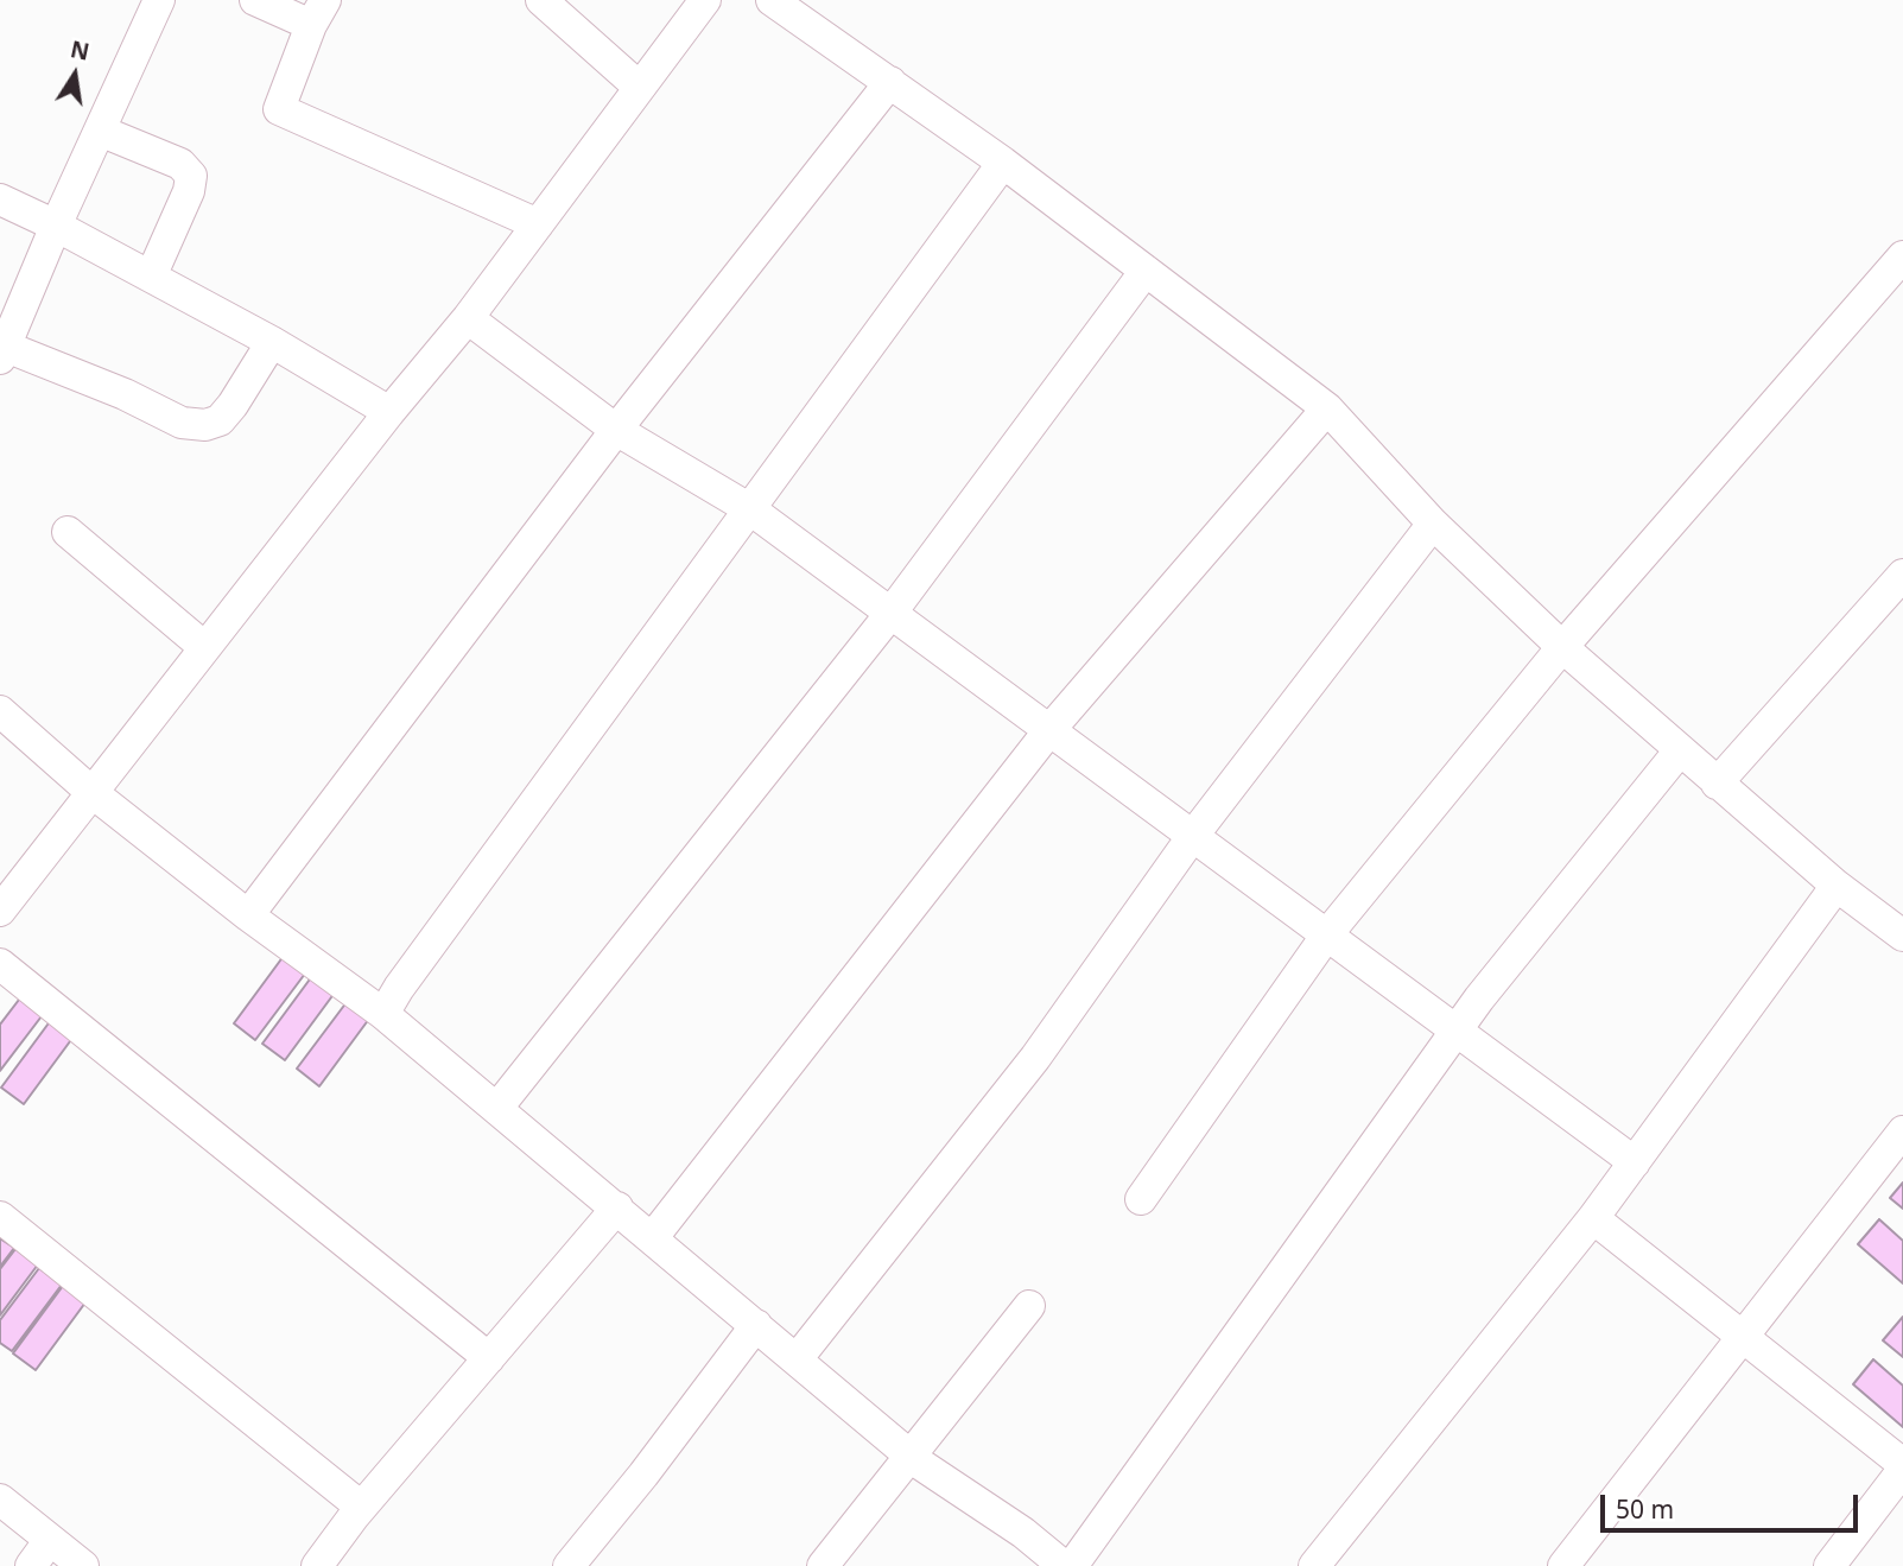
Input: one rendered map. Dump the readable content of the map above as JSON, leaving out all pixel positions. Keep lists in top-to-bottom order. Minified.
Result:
{"scale_bar":"50 m","north":"top"}
